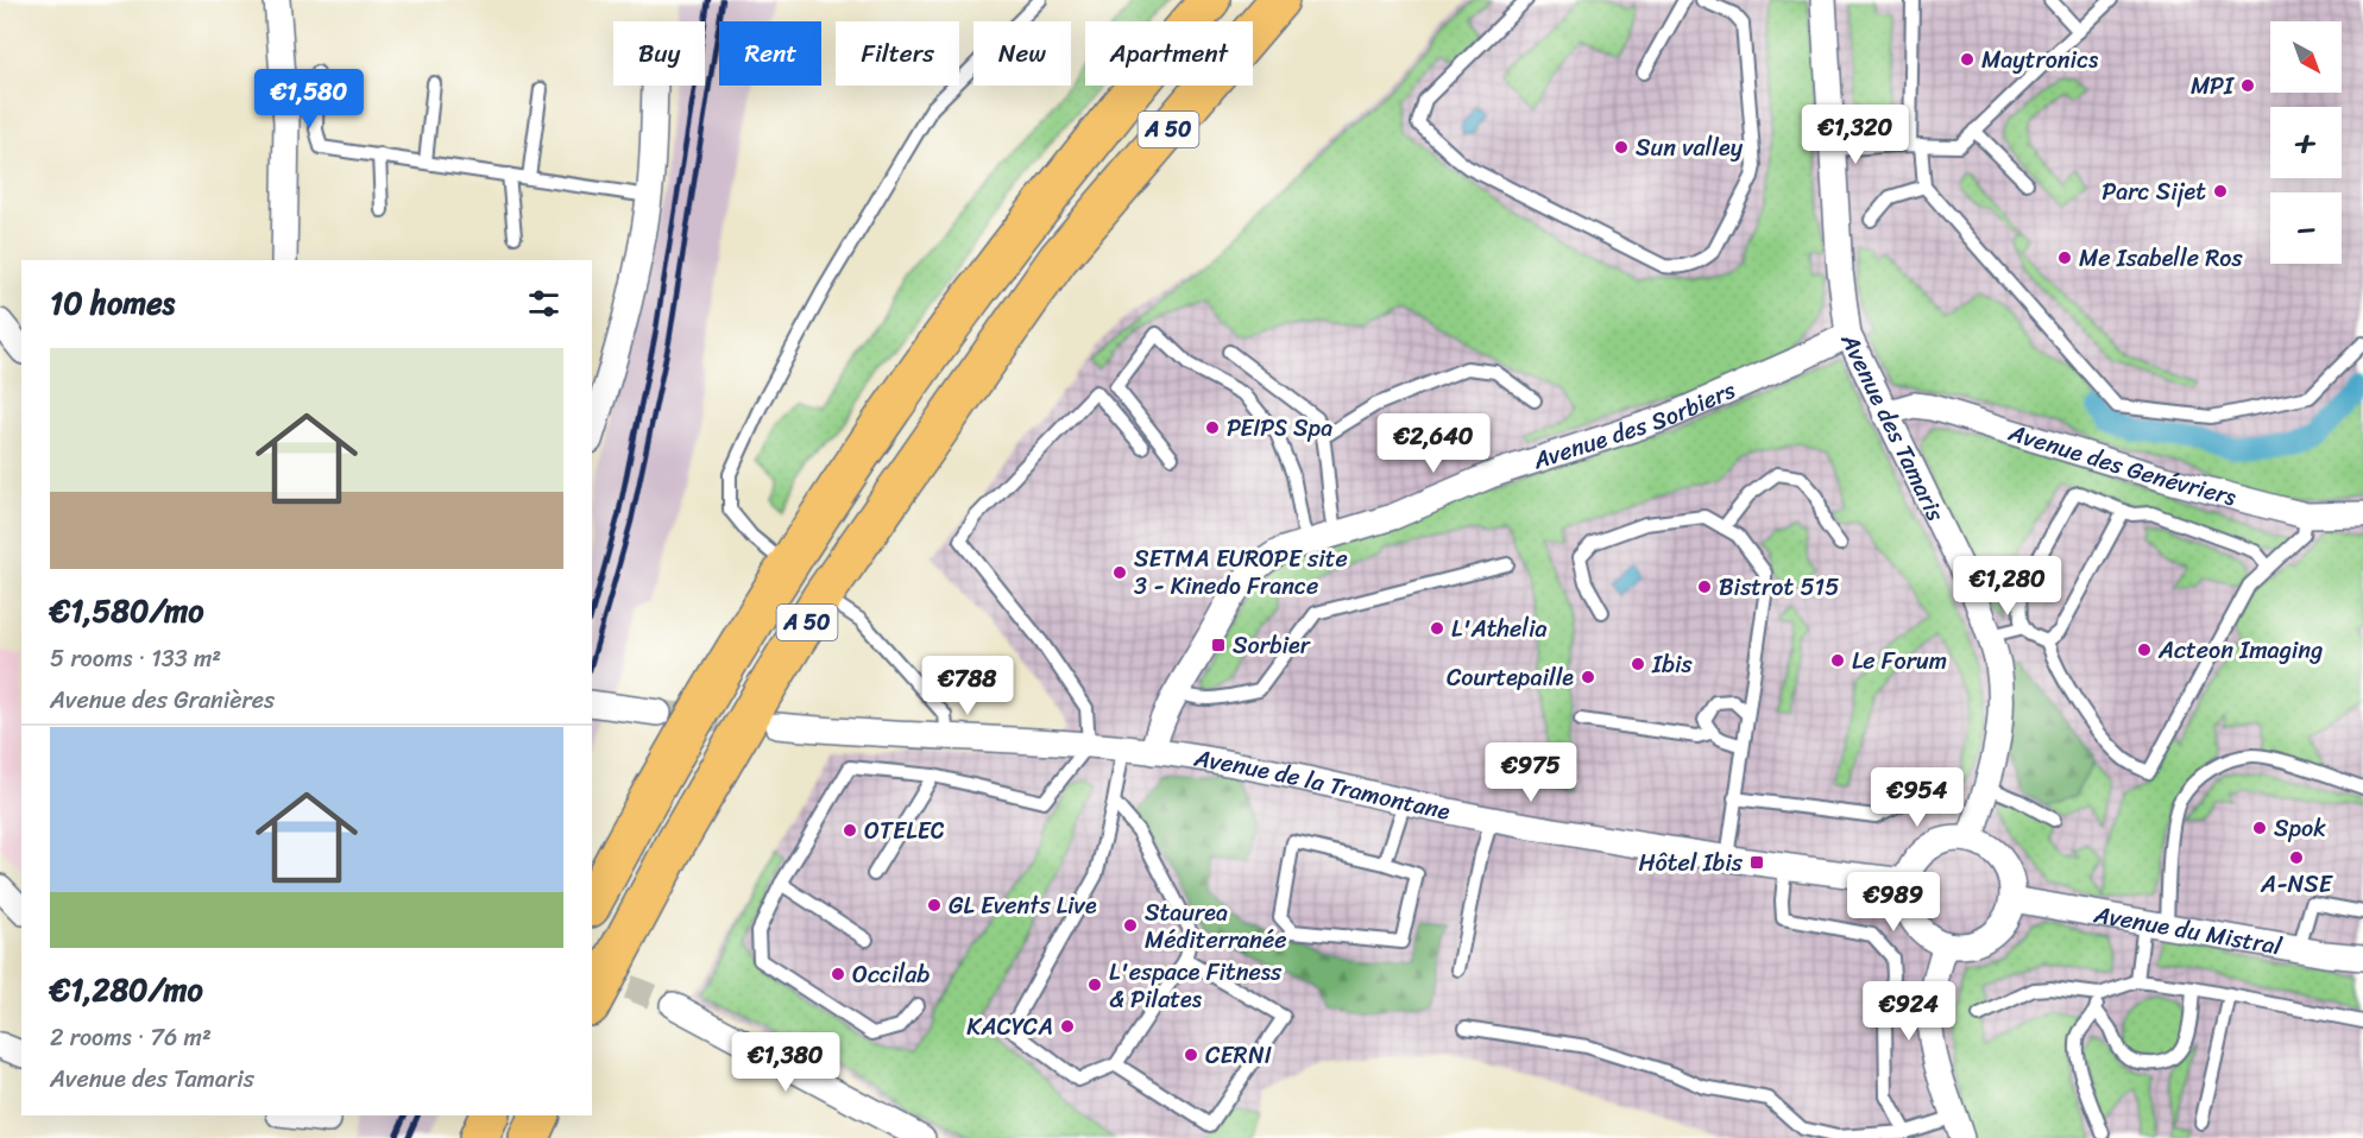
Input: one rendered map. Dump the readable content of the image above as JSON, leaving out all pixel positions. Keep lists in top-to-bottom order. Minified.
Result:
{"streets":{"highway":["A 50"],"street":["Avenue des Sorbiers","Avenue des Tamaris","Avenue des Genévriers","Avenue de la Tramontane","Avenue du Mistral"]},"crossings":[["Avenue des Sorbiers","Avenue des Tamaris"],["Avenue des Sorbiers","Avenue de la Tramontane"],["Avenue des Tamaris","Avenue des Genévriers"],["Avenue des Tamaris","Avenue de la Tramontane"],["Avenue des Tamaris","Avenue du Mistral"],["Avenue de la Tramontane","Avenue du Mistral"]],"places":{"other":["Maytronics","MPI","Sun valley","Parc Sijet","Me Isabelle Ros","PEIPS Spa","SETMA EUROPE site 3 - Kinedo France","Bistrot 515","L'Athelia","Acteon Imaging","Le Forum","Ibis","Courtepaille","Spok","OTELEC","A-NSE","GL Events Live","Staurea Méditerranée","Occilab","L'espace Fitness & Pilates","KACYCA","CERNI"],"transit":["Sorbier","Hôtel Ibis"]},"north":"bottom right","page":{"map_buttons":["+","−"],"chip":["Buy","Rent","Filters","New","Apartment"],"price":["€1,580","€1,320","€2,640","€1,280","€788","€975","€954","€989","€924","€1,380"],"heading":"10 homes","list":[{"name":"€1,580/mo","note":"5 rooms · 133 m² · Avenue des Granières"},{"name":"€1,280/mo","note":"2 rooms · 76 m² · Avenue des Tamaris"}]}}
